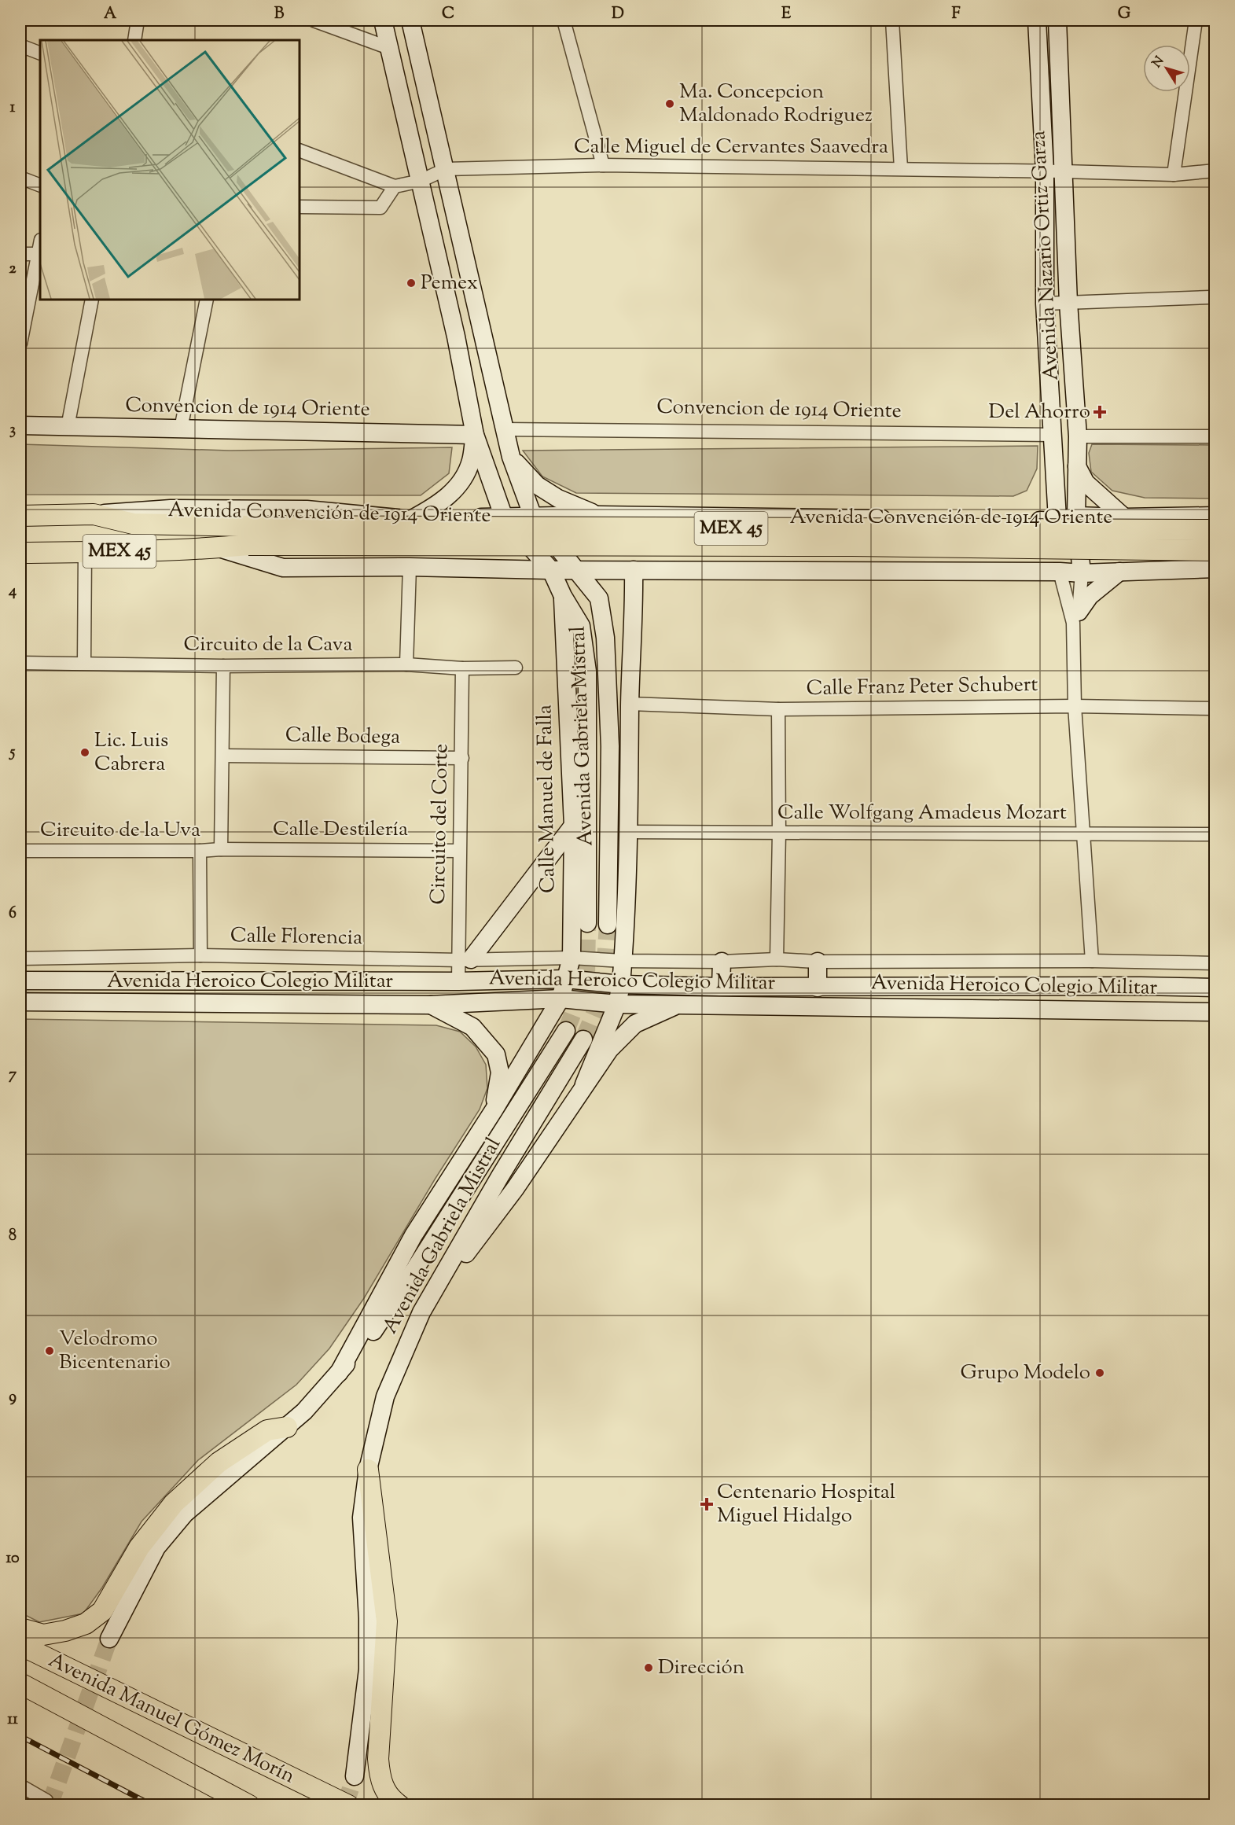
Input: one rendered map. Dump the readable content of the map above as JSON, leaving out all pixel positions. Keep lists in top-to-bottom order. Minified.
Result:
{"streets":{"main road":["Avenida Convención de 1914 Oriente","MEX 45","Avenida Manuel Gómez Morín"],"street":["Calle Miguel de Cervantes Saavedra","Avenida Nazario Ortiz Garza","Convencion de 1914 Oriente","Circuito de la Cava","Calle Franz Peter Schubert","Avenida Gabriela Mistral","Calle Bodega","Calle Manuel de Falla","Calle Wolfgang Amadeus Mozart","Circuito del Corte","Calle Destilería","Circuito de la Uva","Calle Florencia","Avenida Heroico Colegio Militar"]},"crossings":[["Calle Miguel de Cervantes Saavedra","Avenida Nazario Ortiz Garza"],["Calle Miguel de Cervantes Saavedra","Avenida Gabriela Mistral"],["Avenida Nazario Ortiz Garza","Convencion de 1914 Oriente"],["Avenida Nazario Ortiz Garza","Avenida Convención de 1914 Oriente"],["Convencion de 1914 Oriente","Avenida Gabriela Mistral"],["Avenida Convención de 1914 Oriente","Avenida Gabriela Mistral"],["Circuito de la Cava","Circuito del Corte"],["Avenida Gabriela Mistral","Calle Manuel de Falla"],["Avenida Gabriela Mistral","Avenida Heroico Colegio Militar"],["Calle Bodega","Circuito del Corte"],["Calle Manuel de Falla","Calle Florencia"],["Calle Manuel de Falla","Avenida Heroico Colegio Militar"],["Circuito del Corte","Calle Destilería"],["Circuito del Corte","Calle Florencia"],["Circuito del Corte","Avenida Heroico Colegio Militar"],["Calle Destilería","Circuito de la Uva"],["Calle Florencia","Avenida Heroico Colegio Militar"]],"places":{"other":["Ma. Concepcion Maldonado Rodriguez","Pemex","Lic. Luis Cabrera","Velodromo Bicentenario","Grupo Modelo","Dirección"],"health":["Del Ahorro","Centenario Hospital Miguel Hidalgo"]},"north":"top left","grid":{"columns":["A","B","C","D","E","F","G"],"rows":["1","2","3","4","5","6","7","8","9","10","11"]}}
